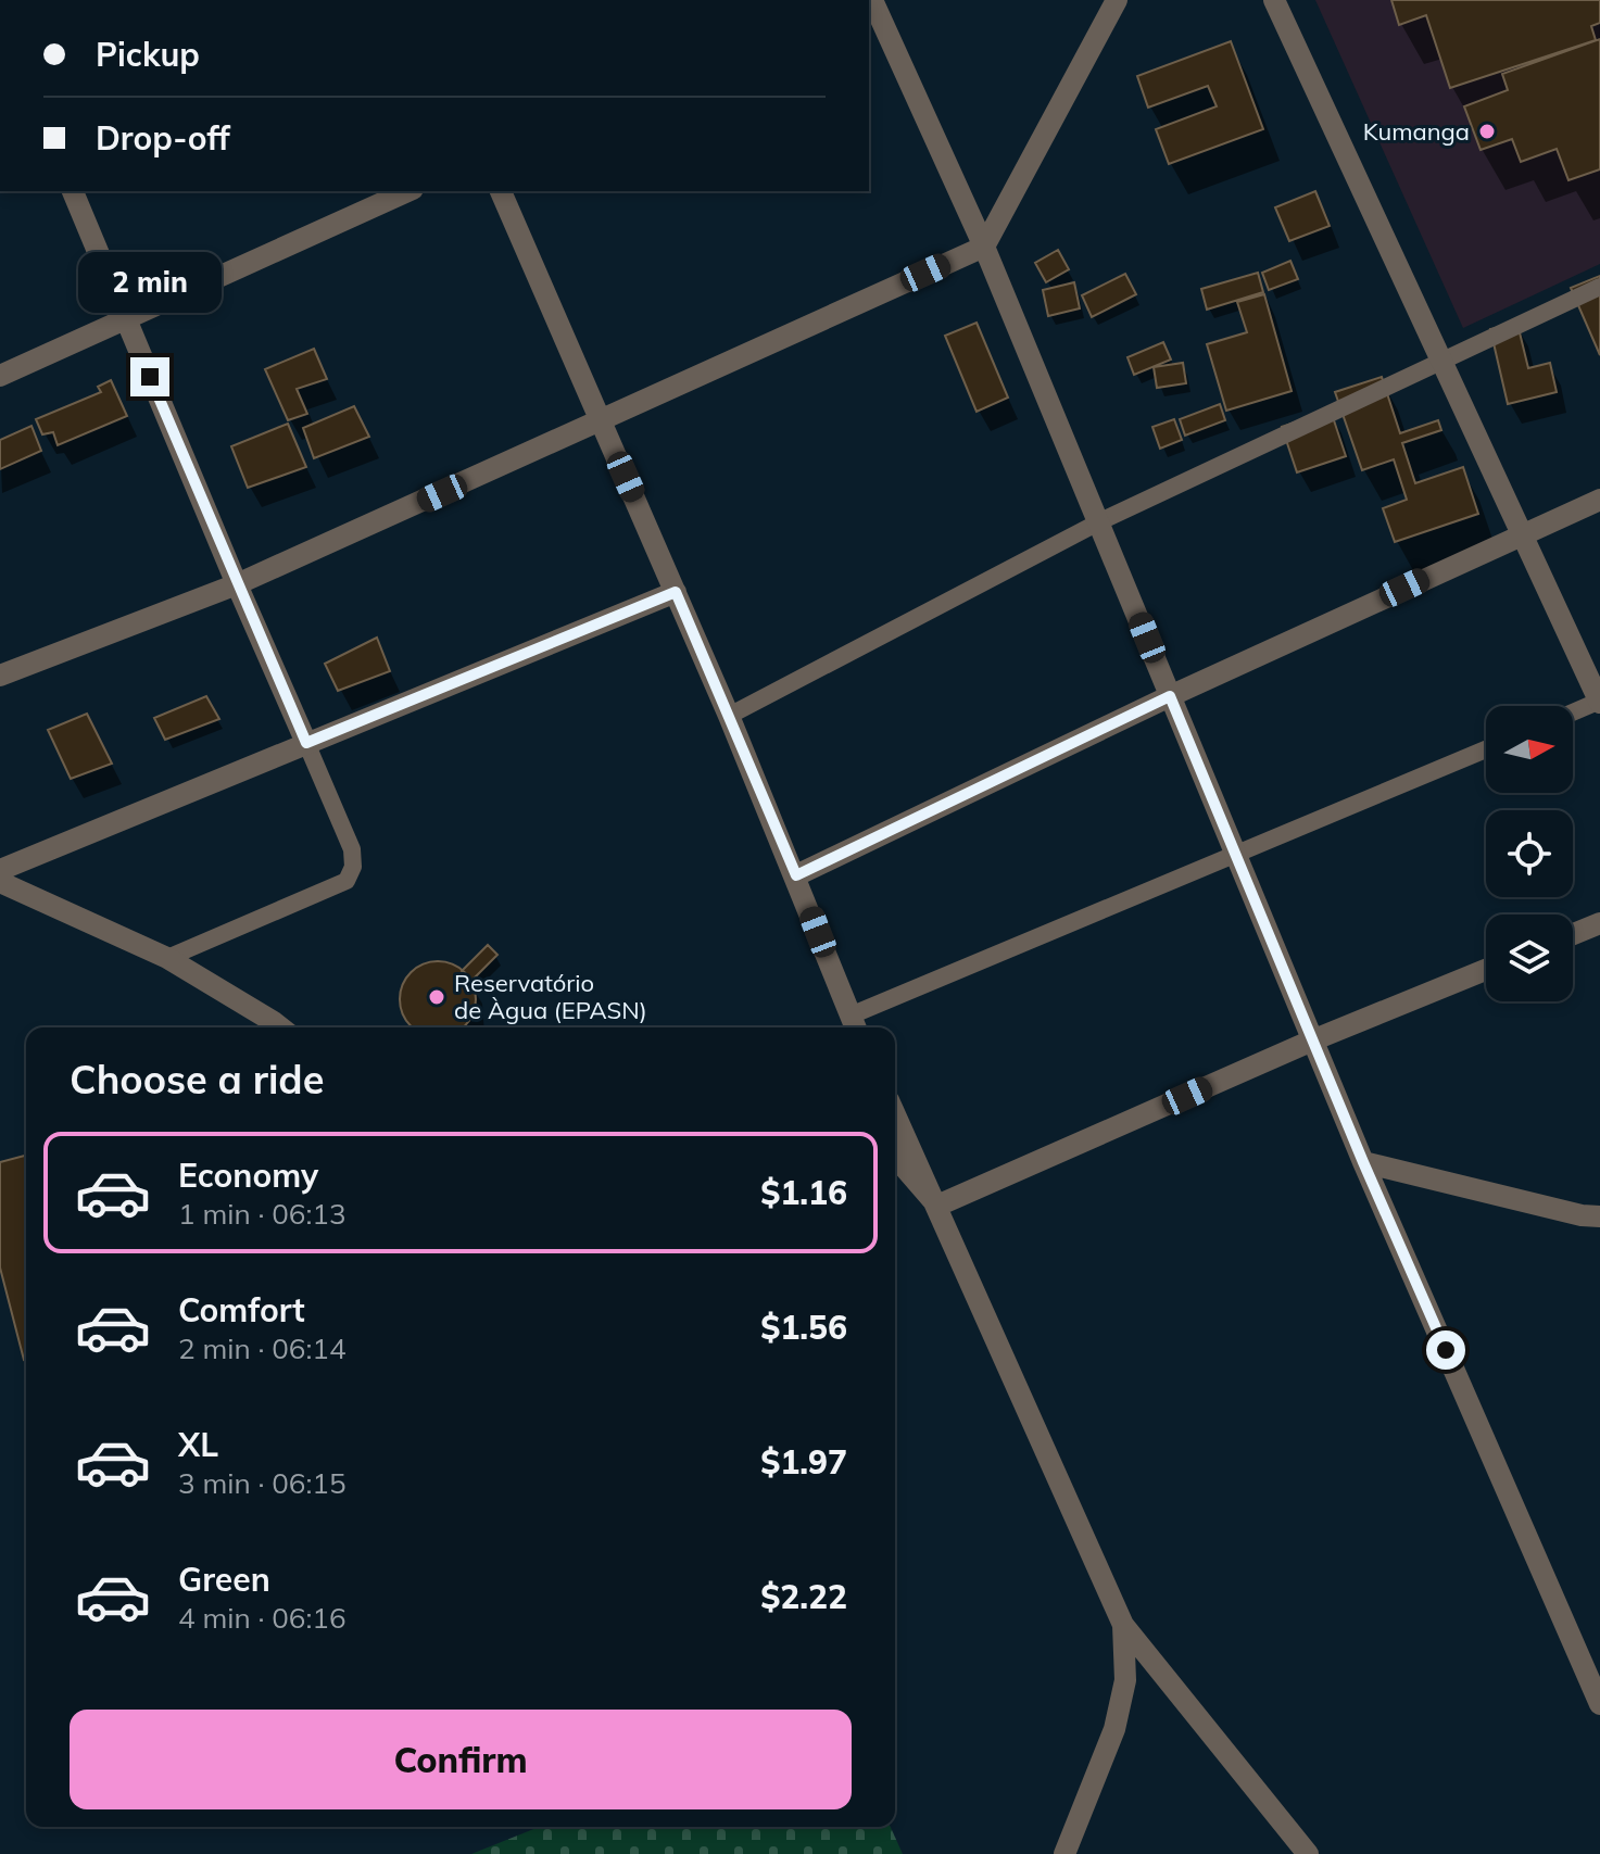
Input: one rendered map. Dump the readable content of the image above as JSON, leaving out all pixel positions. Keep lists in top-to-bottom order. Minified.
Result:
{"places":["Kumanga","Reservatório de Àgua (EPASN)"],"north":"right","page":{"banner":["Pickup","Drop-off"],"bubble":"2 min","heading":"Choose a ride","list":[{"name":"Economy","note":"1 min · 06:13","value":"$1.16"},{"name":"Comfort","note":"2 min · 06:14","value":"$1.56"},{"name":"XL","note":"3 min · 06:15","value":"$1.97"},{"name":"Green","note":"4 min · 06:16","value":"$2.22"}],"buttons":"Confirm"}}
